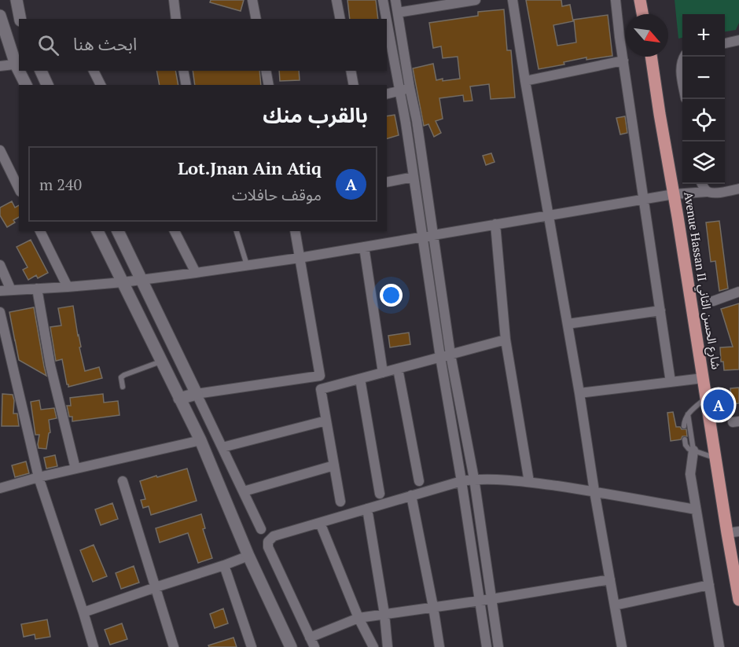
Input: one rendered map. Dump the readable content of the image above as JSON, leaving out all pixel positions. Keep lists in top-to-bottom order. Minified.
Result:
{"streets":{"main road":["Avenue Hassan II شارع الحسن الثاني"]},"north":"bottom right","page":{"map_buttons":["+","−"],"search":"ابحث هنا","heading":"بالقرب منك","list":[{"mark":"A","name":"Lot.Jnan Ain Atiq","note":"موقف حافلات","value":"240 m"}],"pins":"A"}}
